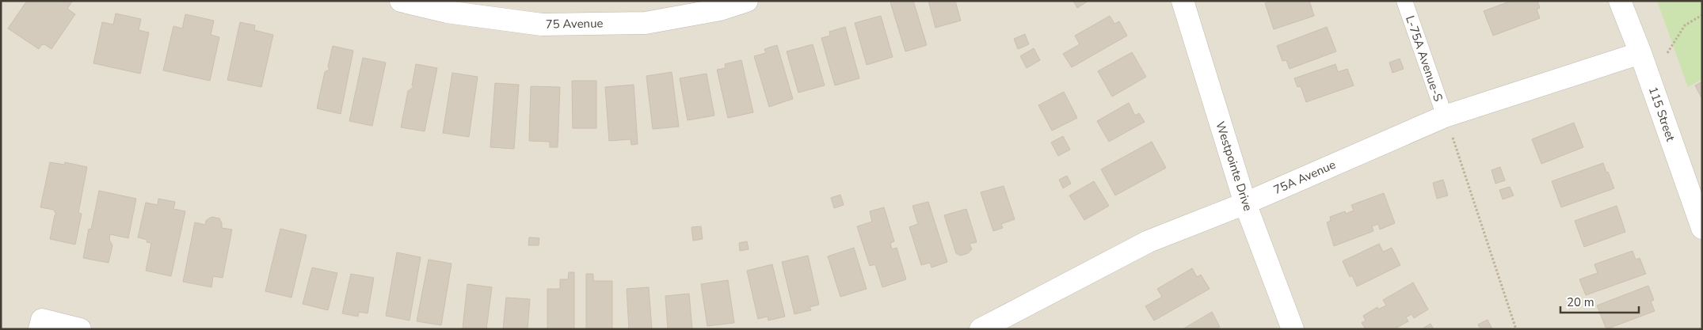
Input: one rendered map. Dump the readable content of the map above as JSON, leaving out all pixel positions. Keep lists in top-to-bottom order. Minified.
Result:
{"streets":{"street":["75 Avenue","115 Street","Westpointe Drive","75A Avenue"],"lane":["L-75A Avenue-S"]},"crossings":[["L-75A Avenue-S","75A Avenue"],["115 Street","75A Avenue"],["Westpointe Drive","75A Avenue"]],"scale_bar":"20 m"}
